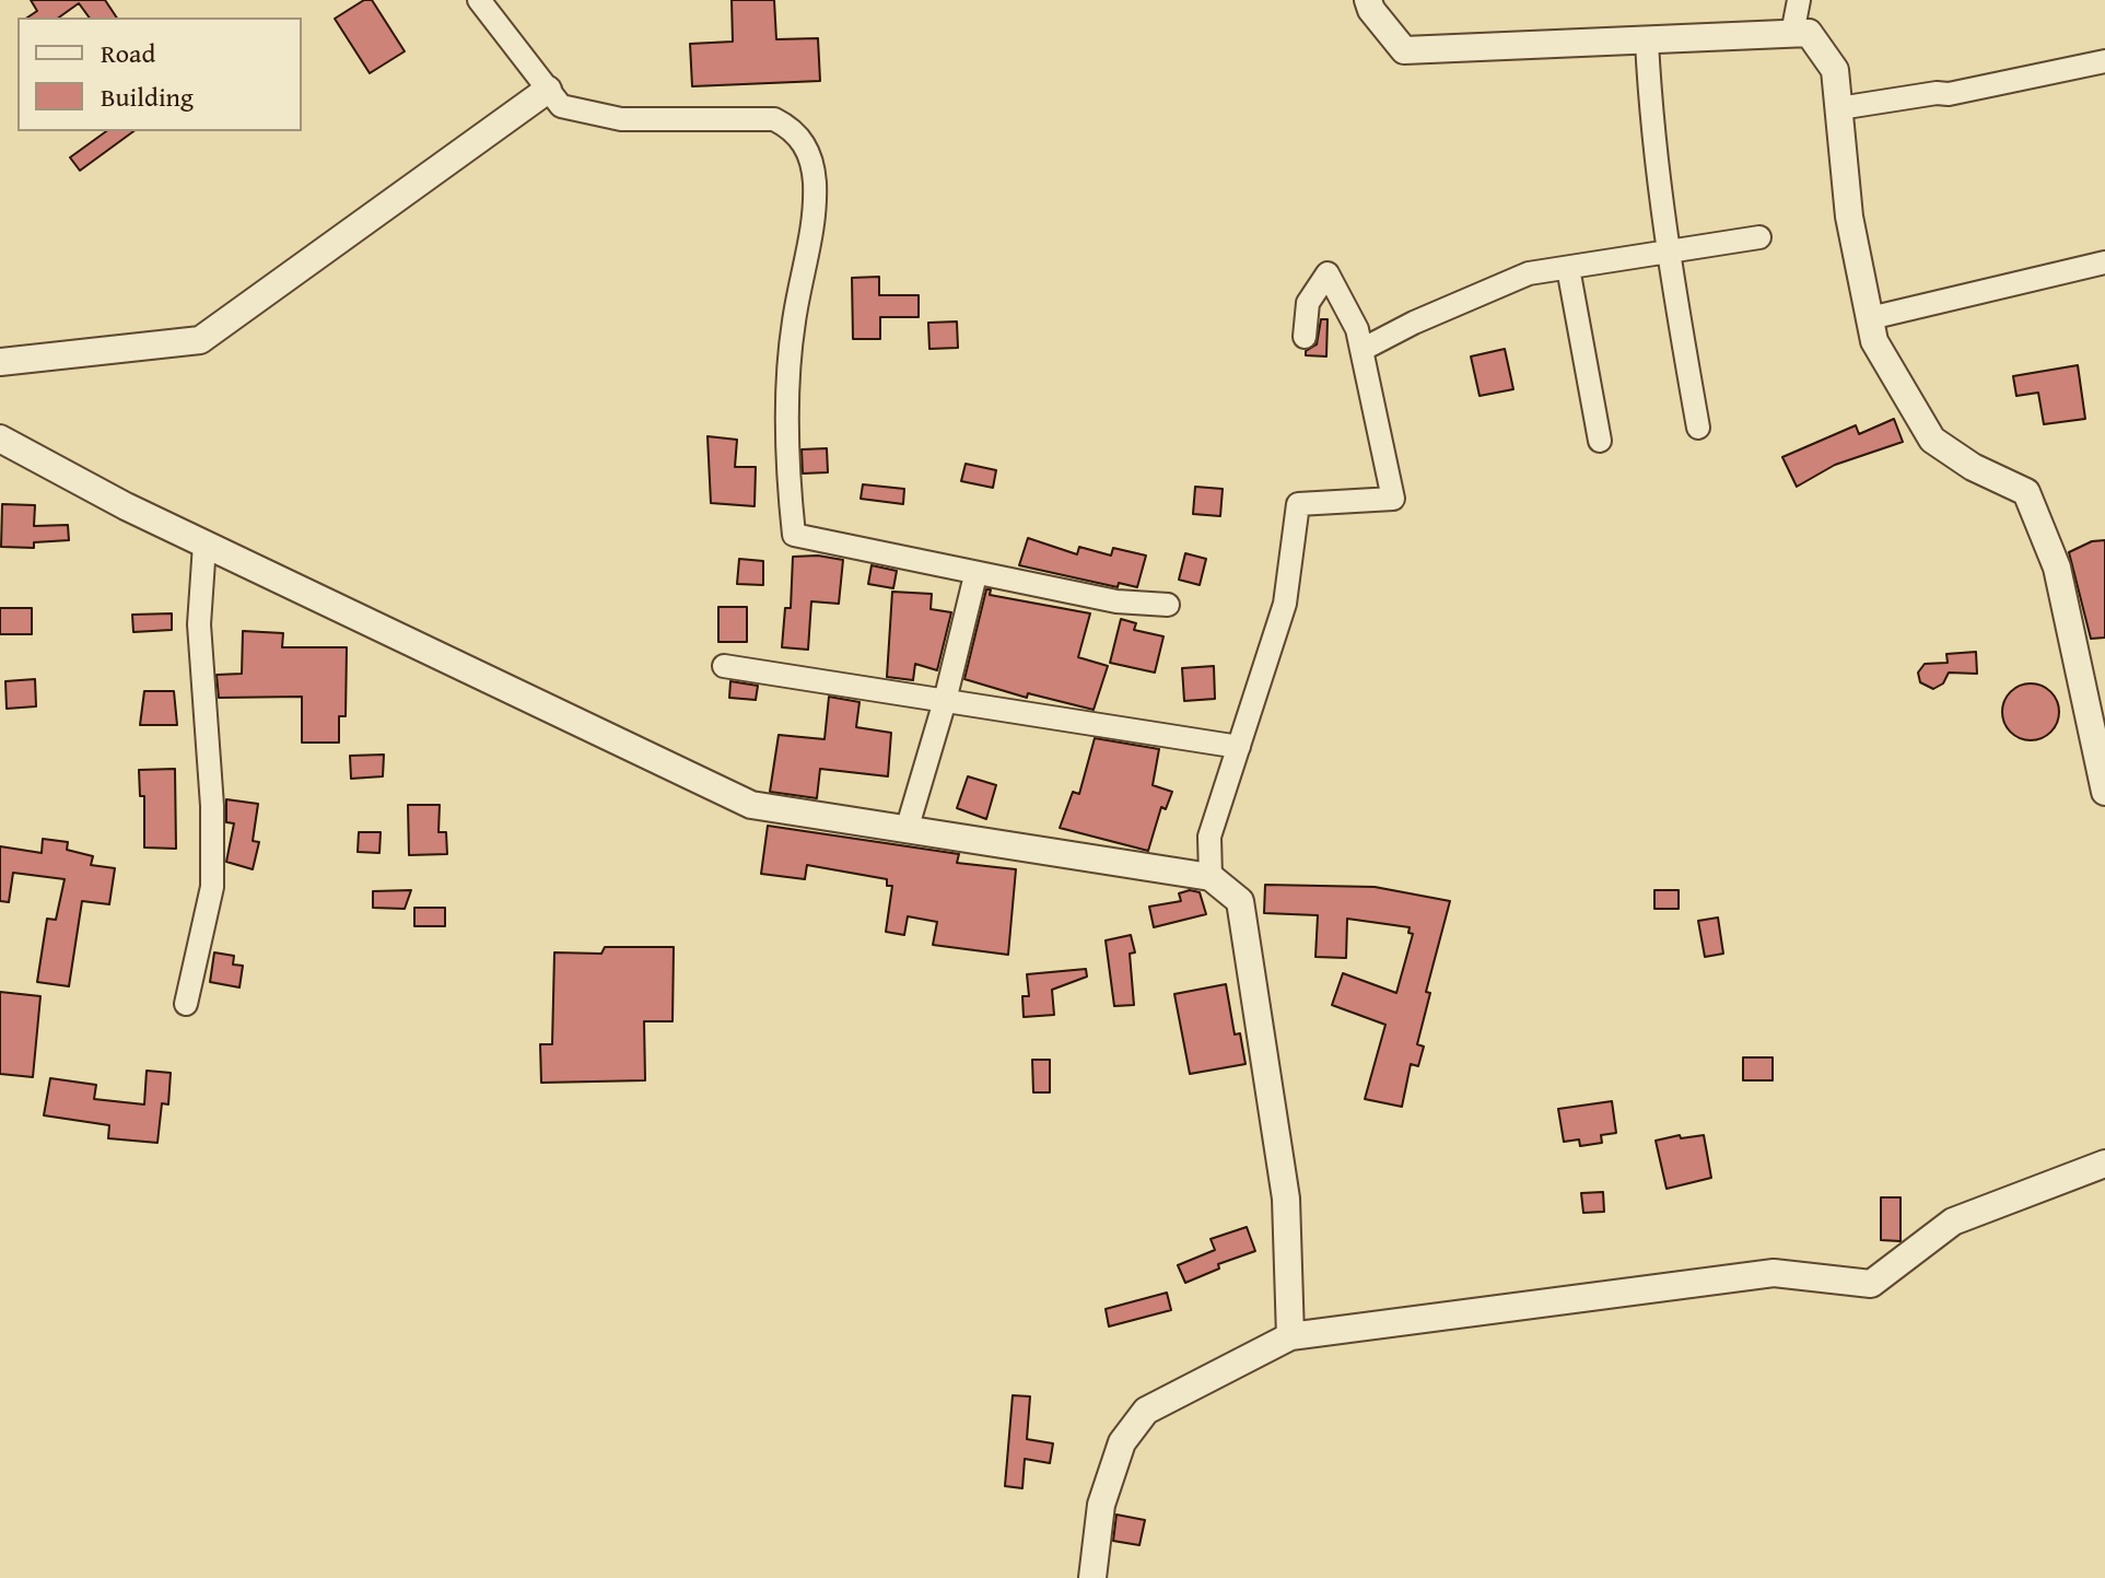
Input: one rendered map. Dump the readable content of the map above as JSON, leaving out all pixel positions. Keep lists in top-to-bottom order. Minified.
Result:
{"legend":["Road","Building"]}
